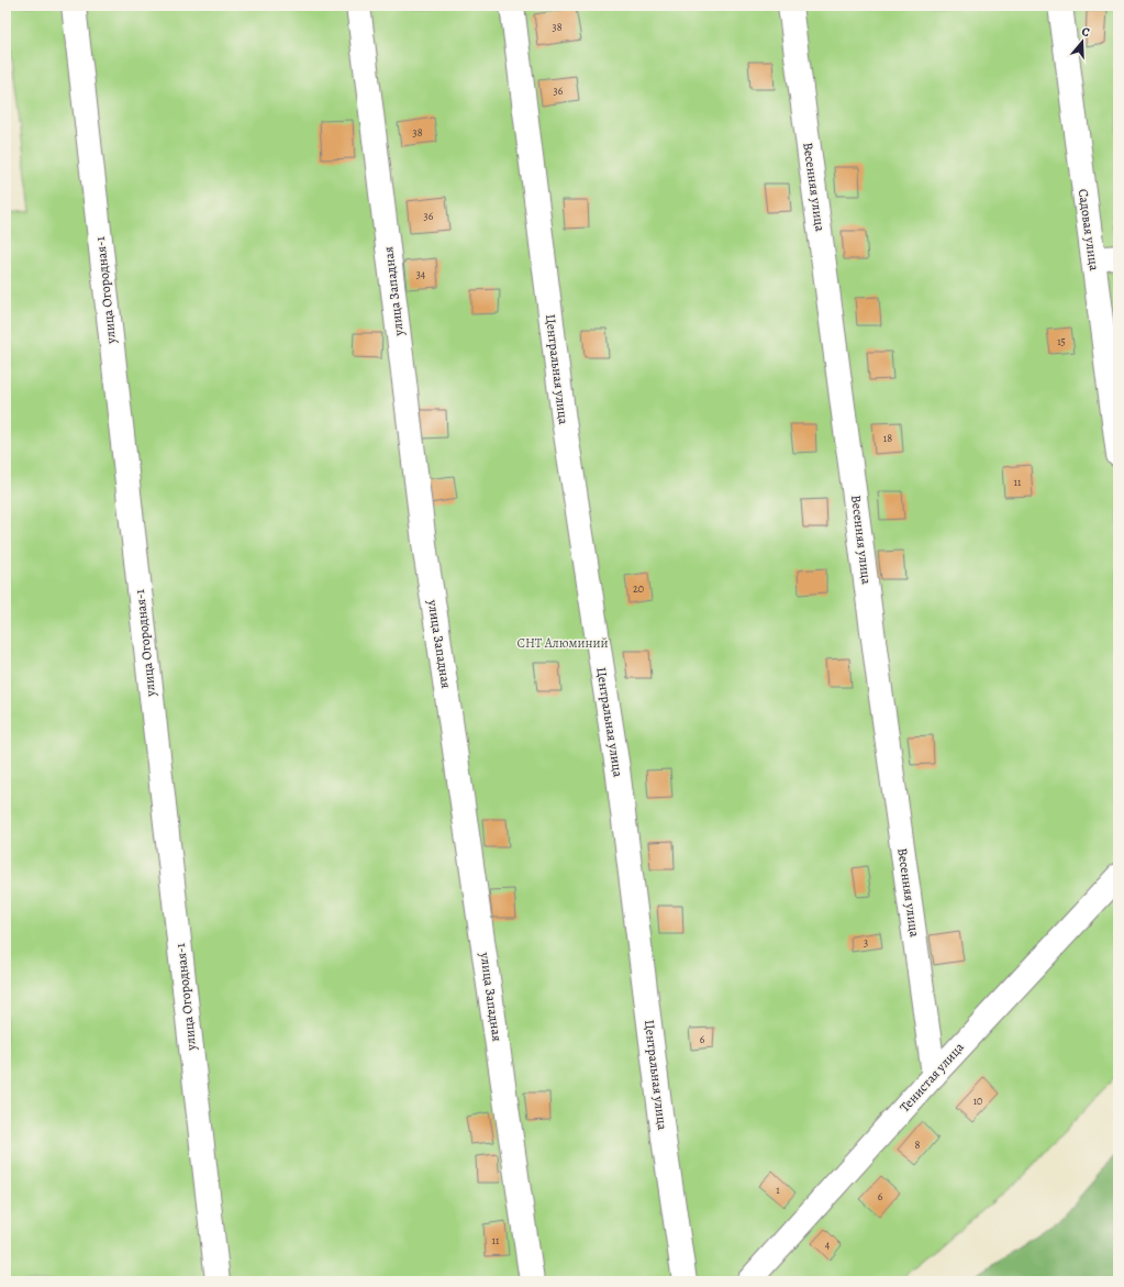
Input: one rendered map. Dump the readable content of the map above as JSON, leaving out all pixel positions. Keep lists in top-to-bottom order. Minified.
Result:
{"streets":{"street":["Весенняя улица","Садовая улица","улица Огородная-1","улица Западная","Центральная улица","Тенистая улица"]},"crossings":[["Весенняя улица","Тенистая улица"]],"parks":["СНТ Алюминий"],"house_numbers":["38","36","38","36","34","15","18","11","20","3","6","10","8","1","6","11","4"],"north":"top"}
